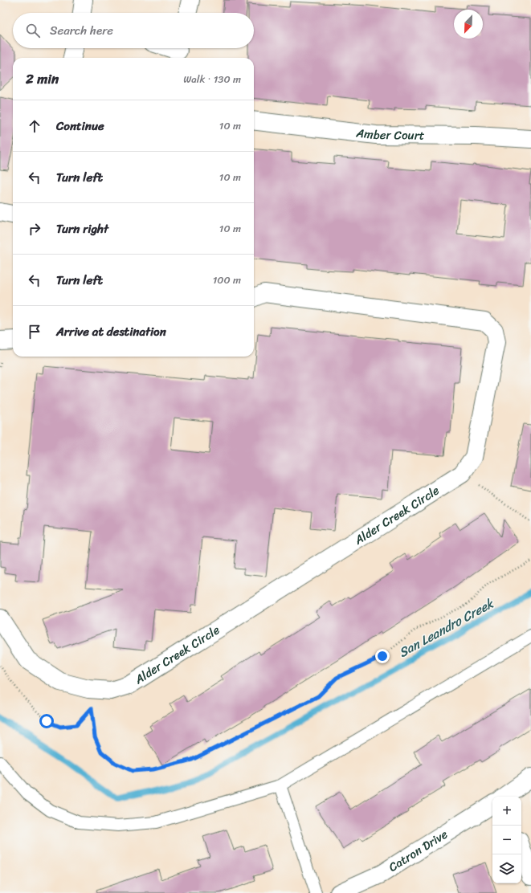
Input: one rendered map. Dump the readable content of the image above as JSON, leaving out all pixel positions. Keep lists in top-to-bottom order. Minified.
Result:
{"streets":{"street":["Amber Court","Alder Creek Circle","Catron Drive"]},"water":["San Leandro Creek"],"north":"bottom left","page":{"search":"Search here","heading":["2 min","Walk · 130 m"],"list":[["Continue","10 m"],["Turn left","10 m"],["Turn right","10 m"],["Turn left","100 m"],"Arrive at destination"],"map_buttons":["+","−"]}}
